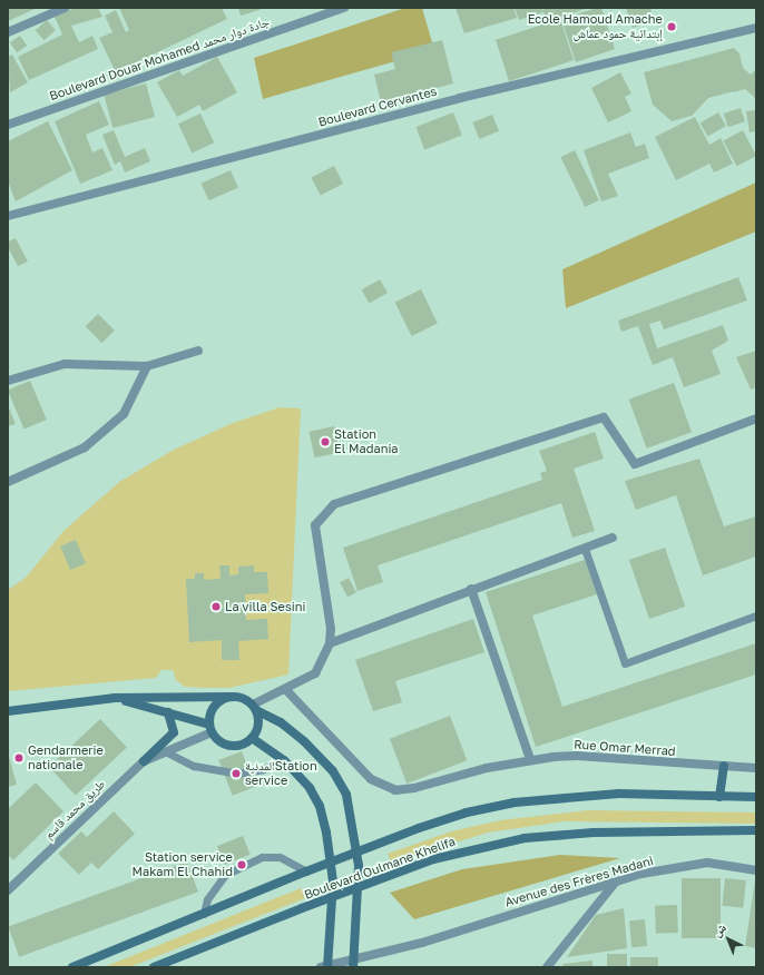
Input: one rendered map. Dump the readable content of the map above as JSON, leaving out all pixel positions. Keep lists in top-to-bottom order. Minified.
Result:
{"streets":{"main road":["Boulevard Oulmane Khelifa"],"street":["Boulevard Douar Mohamed جادة دوار محمد","Boulevard Cervantes","Rue Omar Merrad","طريق محمد قاسم","Avenue des Frères Madani"]},"places":["Ecole Hamoud Amache إبتدائية حمود عماش","Station El Madania","La villa Sesini","Gendarmerie nationale","المدنيةStation service","Station service Makam El Chahid"],"north":"top left"}
